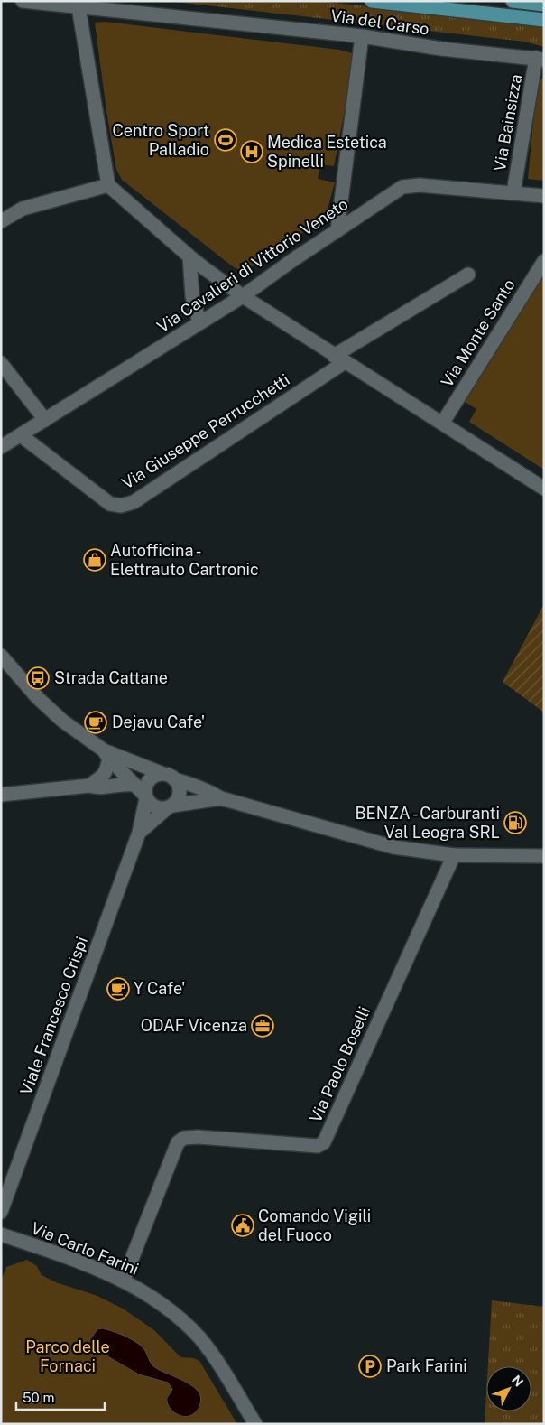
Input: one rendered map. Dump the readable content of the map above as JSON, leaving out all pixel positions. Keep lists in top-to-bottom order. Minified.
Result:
{"streets":{"street":["Via del Carso","Via Bainsizza","Via Cavalieri di Vittorio Veneto","Via Monte Santo","Via Giuseppe Perrucchetti","Viale Francesco Crispi","Via Paolo Boselli","Via Carlo Farini"]},"crossings":[["Via del Carso","Via Bainsizza"],["Via Bainsizza","Via Cavalieri di Vittorio Veneto"],["Via Cavalieri di Vittorio Veneto","Via Giuseppe Perrucchetti"],["Via Paolo Boselli","Via Carlo Farini"]],"parks":["Parco delle Fornaci"],"places":{"sports":["Centro Sport Palladio"],"hospital":["Medica Estetica Spinelli"],"shop":["Autofficina - Elettrauto Cartronic"],"bus stop":["Strada Cattane"],"cafe":["Dejavu Cafe'","Y Cafe'"],"fuel station":["BENZA - Carburanti Val Leogra SRL"],"office":["ODAF Vicenza"],"public building":["Comando Vigili del Fuoco"],"parking":["Park Farini"]},"scale_bar":"50 m","north":"top right"}
